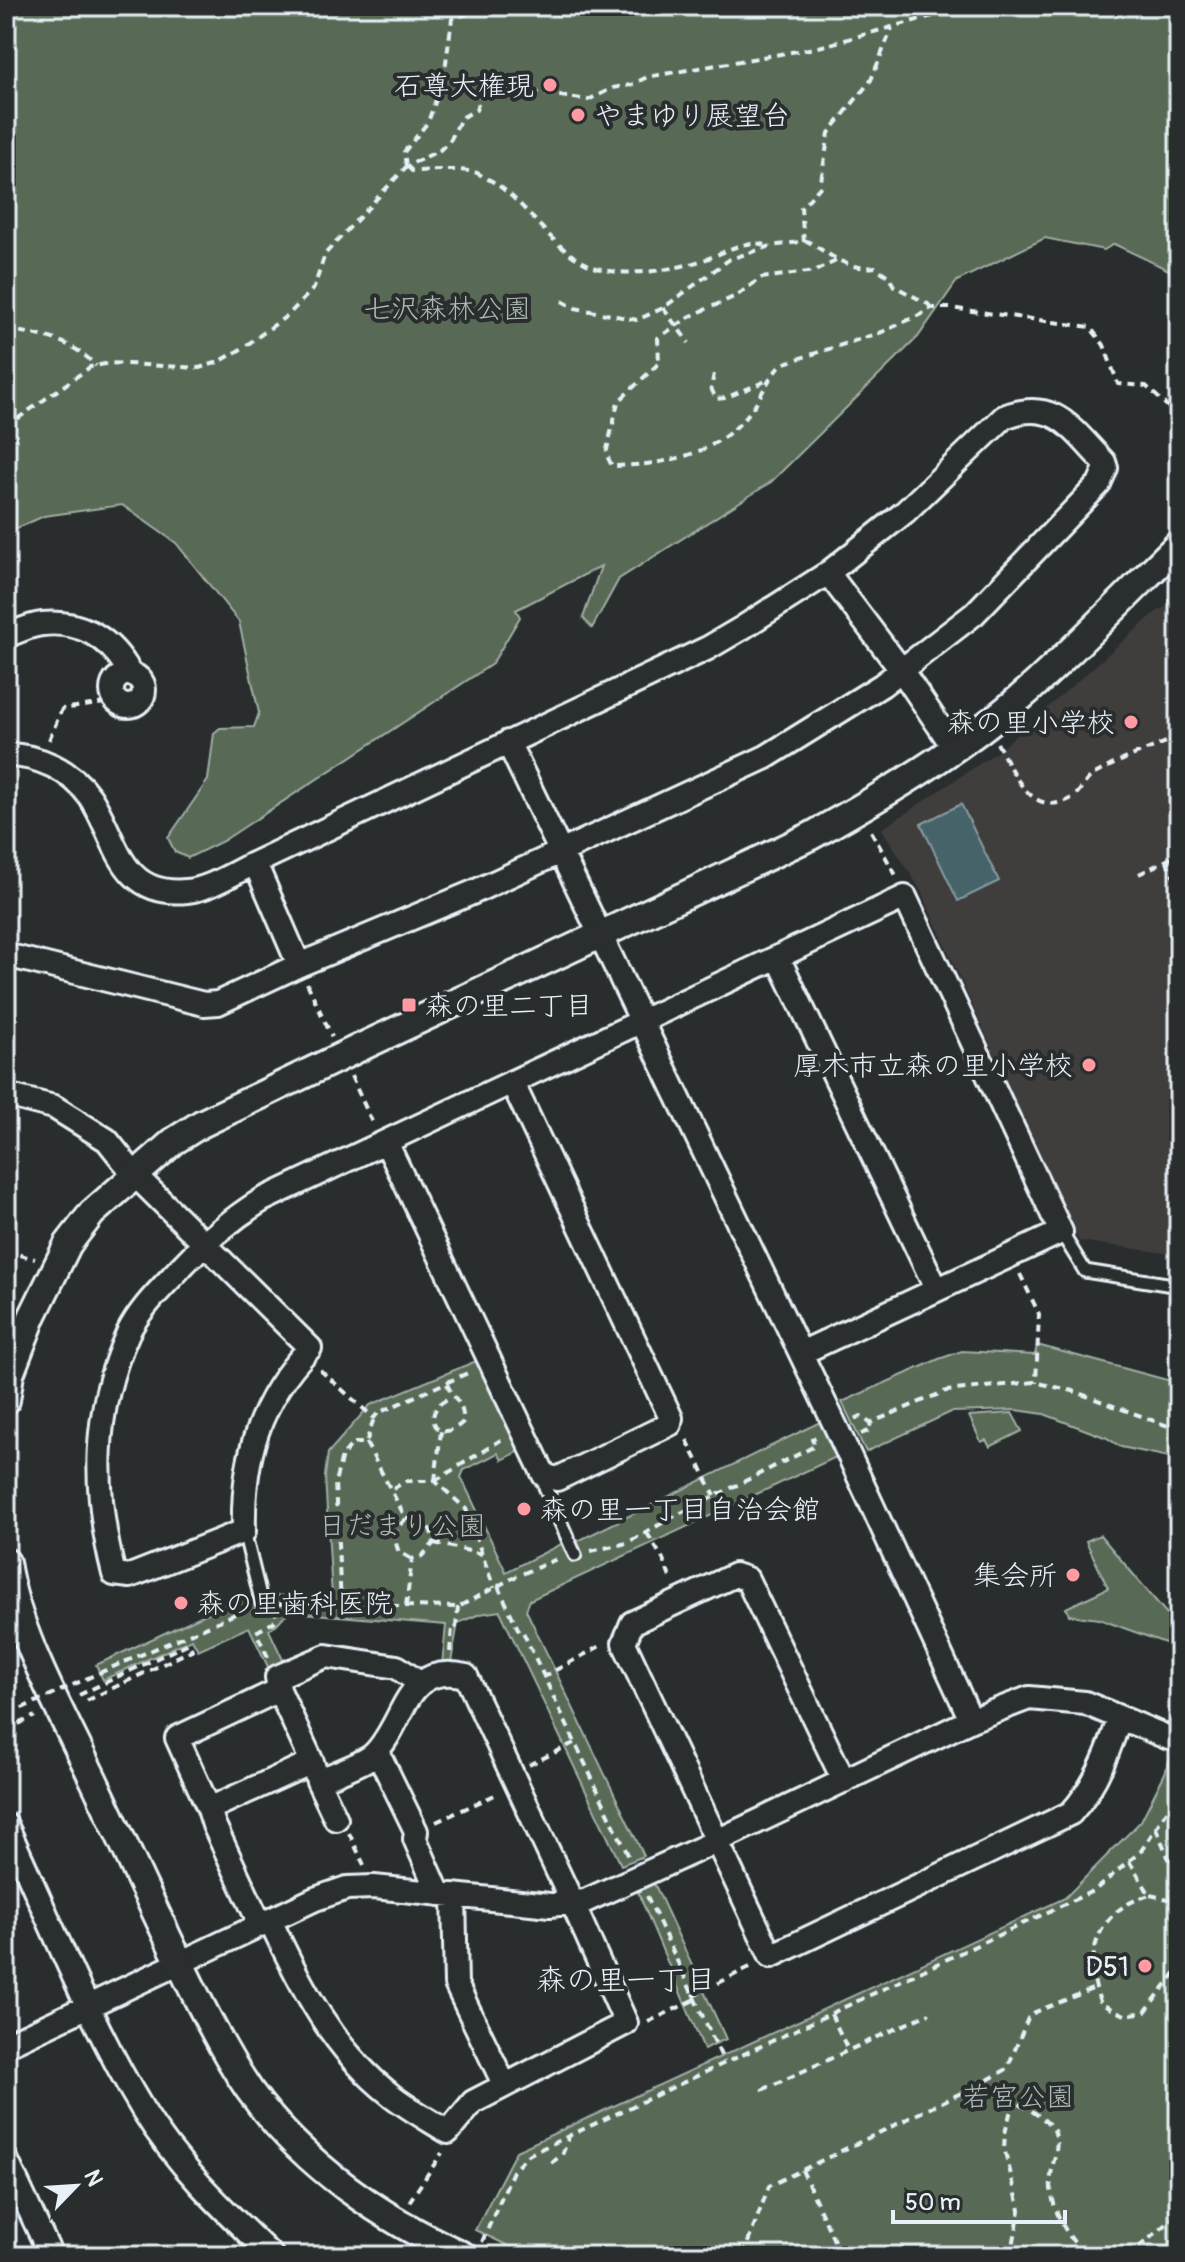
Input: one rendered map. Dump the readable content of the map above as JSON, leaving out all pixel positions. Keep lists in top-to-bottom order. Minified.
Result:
{"districts":["森の里一丁目"],"parks":["七沢森林公園","日だまり公園","若宮公園"],"places":{"other":["石尊大権現","やまゆり展望台","森の里小学校","厚木市立森の里小学校","森の里一丁目自治会館","集会所","森の里歯科医院","D51"],"transit":["森の里二丁目"]},"scale_bar":"50 m","north":"top right"}
